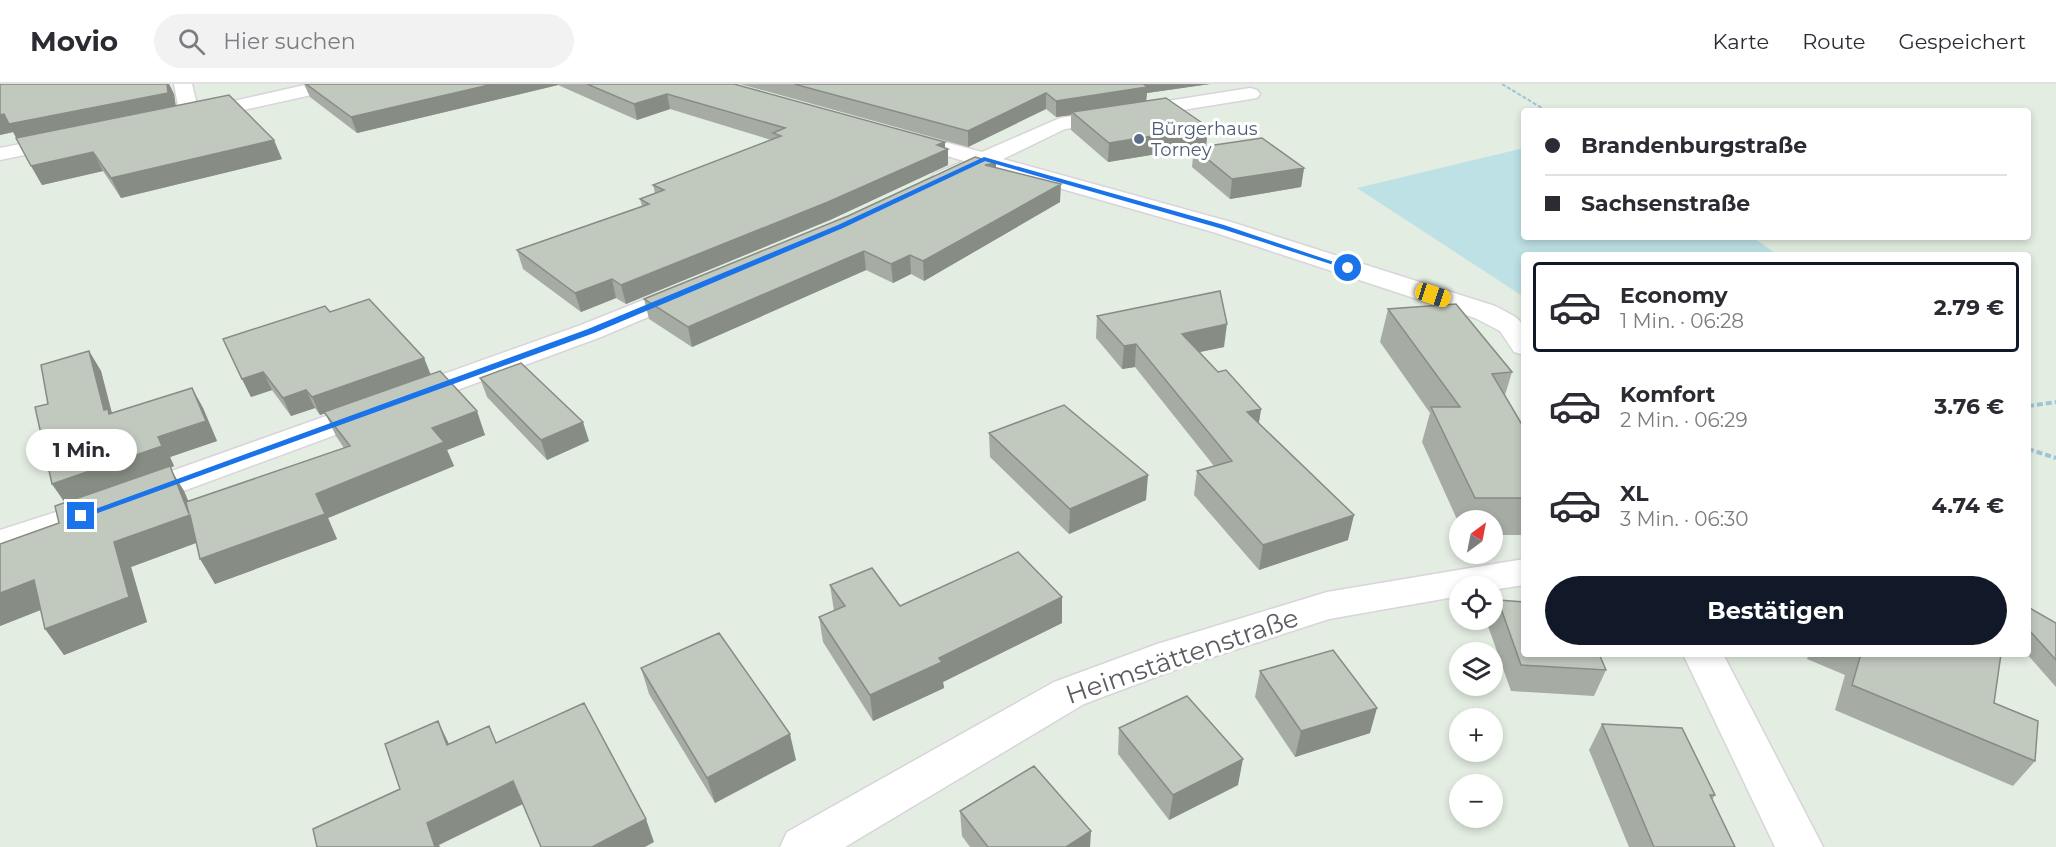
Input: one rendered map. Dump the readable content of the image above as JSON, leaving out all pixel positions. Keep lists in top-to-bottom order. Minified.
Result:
{"streets":{"street":["Heimstättenstraße"]},"places":["Bürgerhaus Torney"],"north":"top right","page":{"header":"Movio","search":"Hier suchen","nav":["Karte","Route","Gespeichert"],"banner":["Brandenburgstraße","Sachsenstraße"],"list":[{"name":"Economy","note":"1 Min. · 06:28","value":"2.79 €"},{"name":"Komfort","note":"2 Min. · 06:29","value":"3.76 €"},{"name":"XL","note":"3 Min. · 06:30","value":"4.74 €"}],"bubble":"1 Min.","map_buttons":["+","−"],"buttons":"Bestätigen"}}
